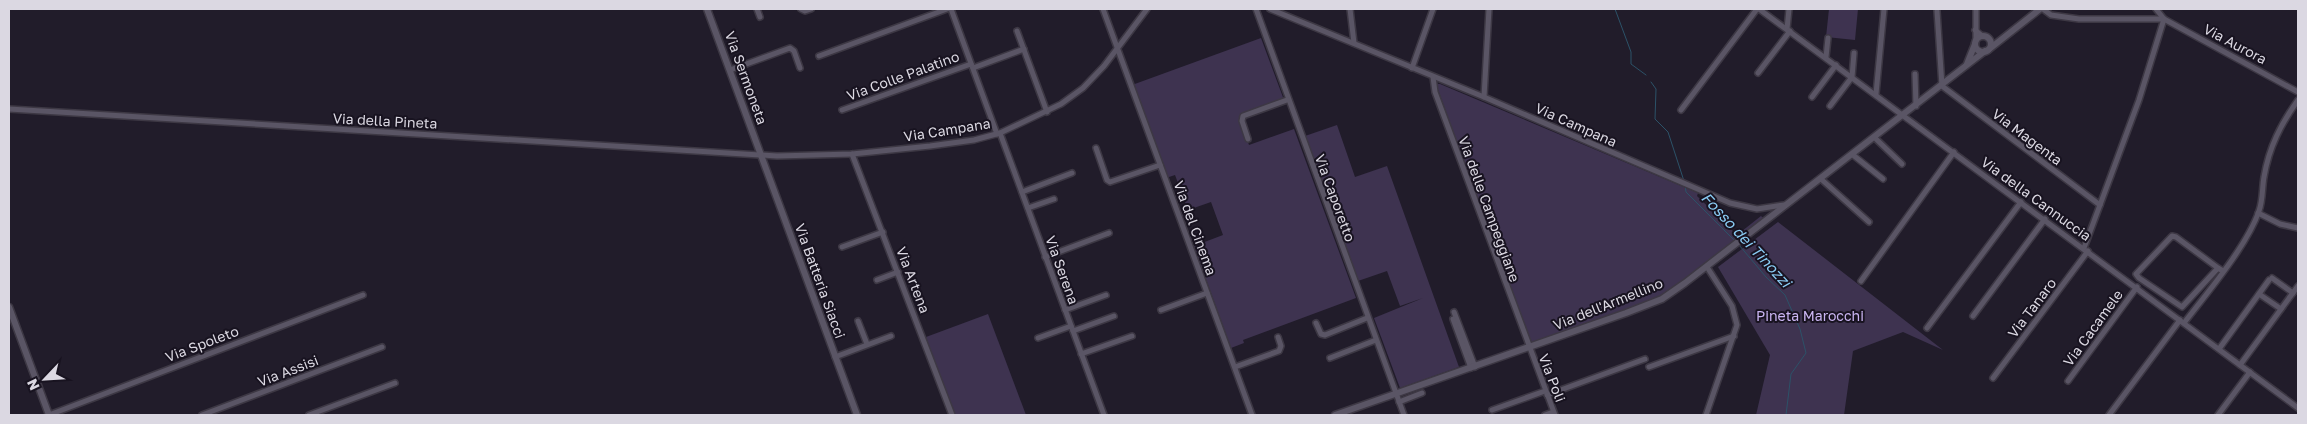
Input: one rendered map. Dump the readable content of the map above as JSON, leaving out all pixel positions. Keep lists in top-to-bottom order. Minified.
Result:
{"streets":{"street":["Via Aurora","Via Colle Palatino","Via Sermoneta","Via della Pineta","Via Campana","Via Magenta","Via Caporetto","Via della Cannuccia","Via delle Campeggiane","Via del Cinema","Via Serena","Via Artena","Via Batteria Siacci","Via dell'Armellino","Via Tanaro","Via Cacamele","Via Spoleto","Via Assisi","Via Poli"]},"crossings":[["Via Aurora","Via dell'Armellino"],["Via Colle Palatino","Via Serena"],["Via Sermoneta","Via della Pineta"],["Via Sermoneta","Via Campana"],["Via Sermoneta","Via Batteria Siacci"],["Via della Pineta","Via Campana"],["Via della Pineta","Via Batteria Siacci"],["Via Campana","Via delle Campeggiane"],["Via Campana","Via del Cinema"],["Via Campana","Via Serena"],["Via Campana","Via Artena"],["Via Campana","Via Batteria Siacci"],["Via Campana","Via dell'Armellino"],["Via Magenta","Via dell'Armellino"],["Via Caporetto","Via dell'Armellino"],["Via della Cannuccia","Via dell'Armellino"],["Via della Cannuccia","Via Tanaro"],["Via della Cannuccia","Via Cacamele"],["Via delle Campeggiane","Via dell'Armellino"],["Via delle Campeggiane","Via Poli"],["Via dell'Armellino","Via Poli"]],"water":["Fosso dei Tinozzi"],"parks":["Pineta Marocchi"],"north":"bottom left"}
